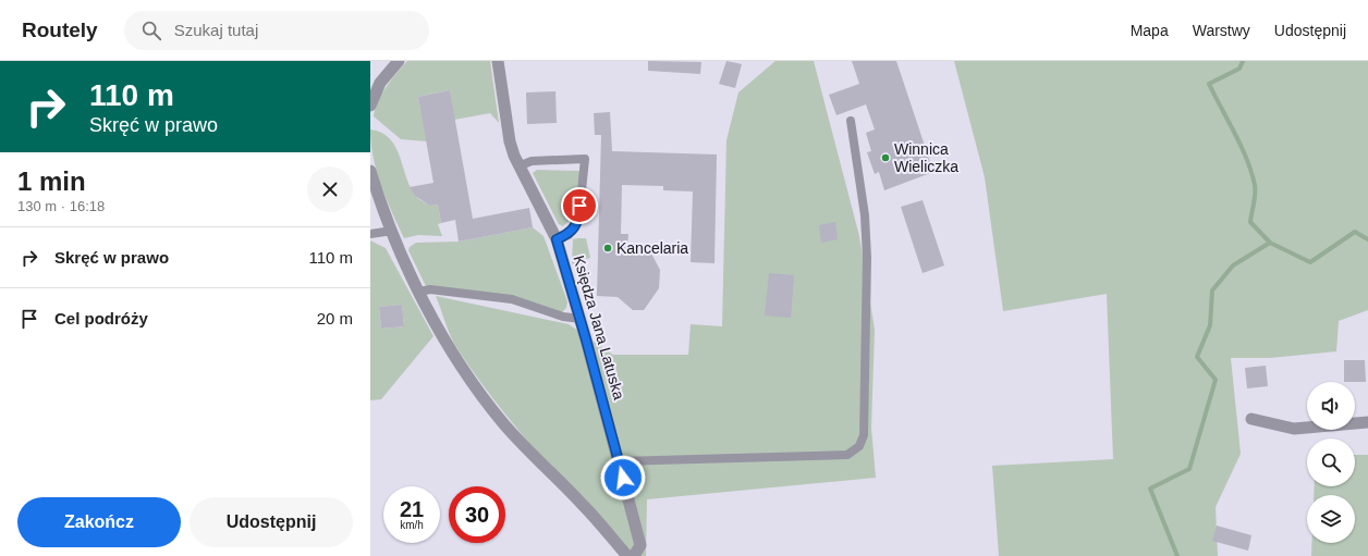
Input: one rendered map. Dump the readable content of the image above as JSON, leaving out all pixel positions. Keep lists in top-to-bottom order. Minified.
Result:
{"streets":{"street":["Księdza Jana Latuska"]},"places":["Winnica Wieliczka","Kancelaria"],"page":{"header":"Routely","search":"Szukaj tutaj","nav":["Mapa","Warstwy","Udostępnij"],"turn":["110 m","Skręć w prawo"],"heading":["1 min","130 m · 16:18"],"list":[{"name":"Skręć w prawo","value":"110 m"},{"name":"Cel podróży","value":"20 m"}],"speed":"21 km/h","limit":"30","buttons":["Zakończ","Udostępnij"]}}
